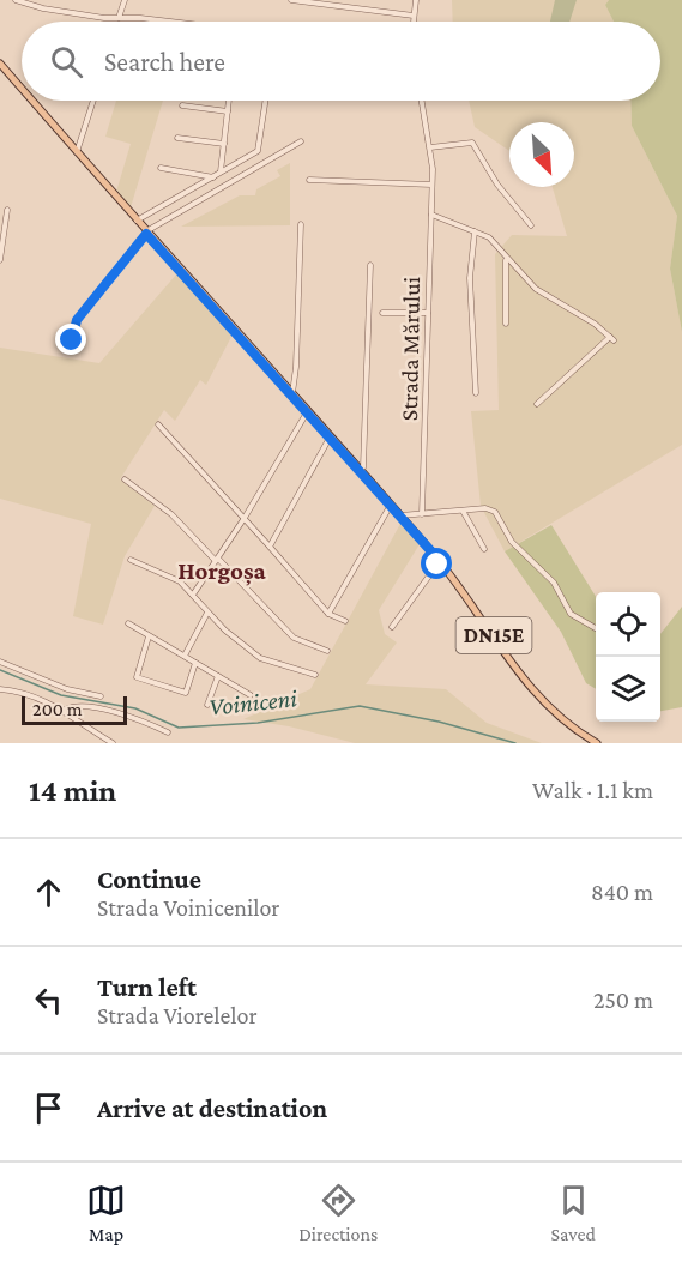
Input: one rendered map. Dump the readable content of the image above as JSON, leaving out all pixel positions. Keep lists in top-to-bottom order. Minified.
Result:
{"streets":{"main road":["DN15E"],"street":["Strada Mărului"]},"districts":["Horgoșa"],"water":["Voiniceni"],"scale_bar":"200 m","north":"bottom right","page":{"search":"Search here","scale":"200 m","heading":["14 min","Walk · 1.1 km"],"list":[["Continue","Strada Voinicenilor","840 m"],["Turn left","Strada Viorelelor","250 m"],"Arrive at destination"],"nav":["Map","Directions","Saved"]}}
